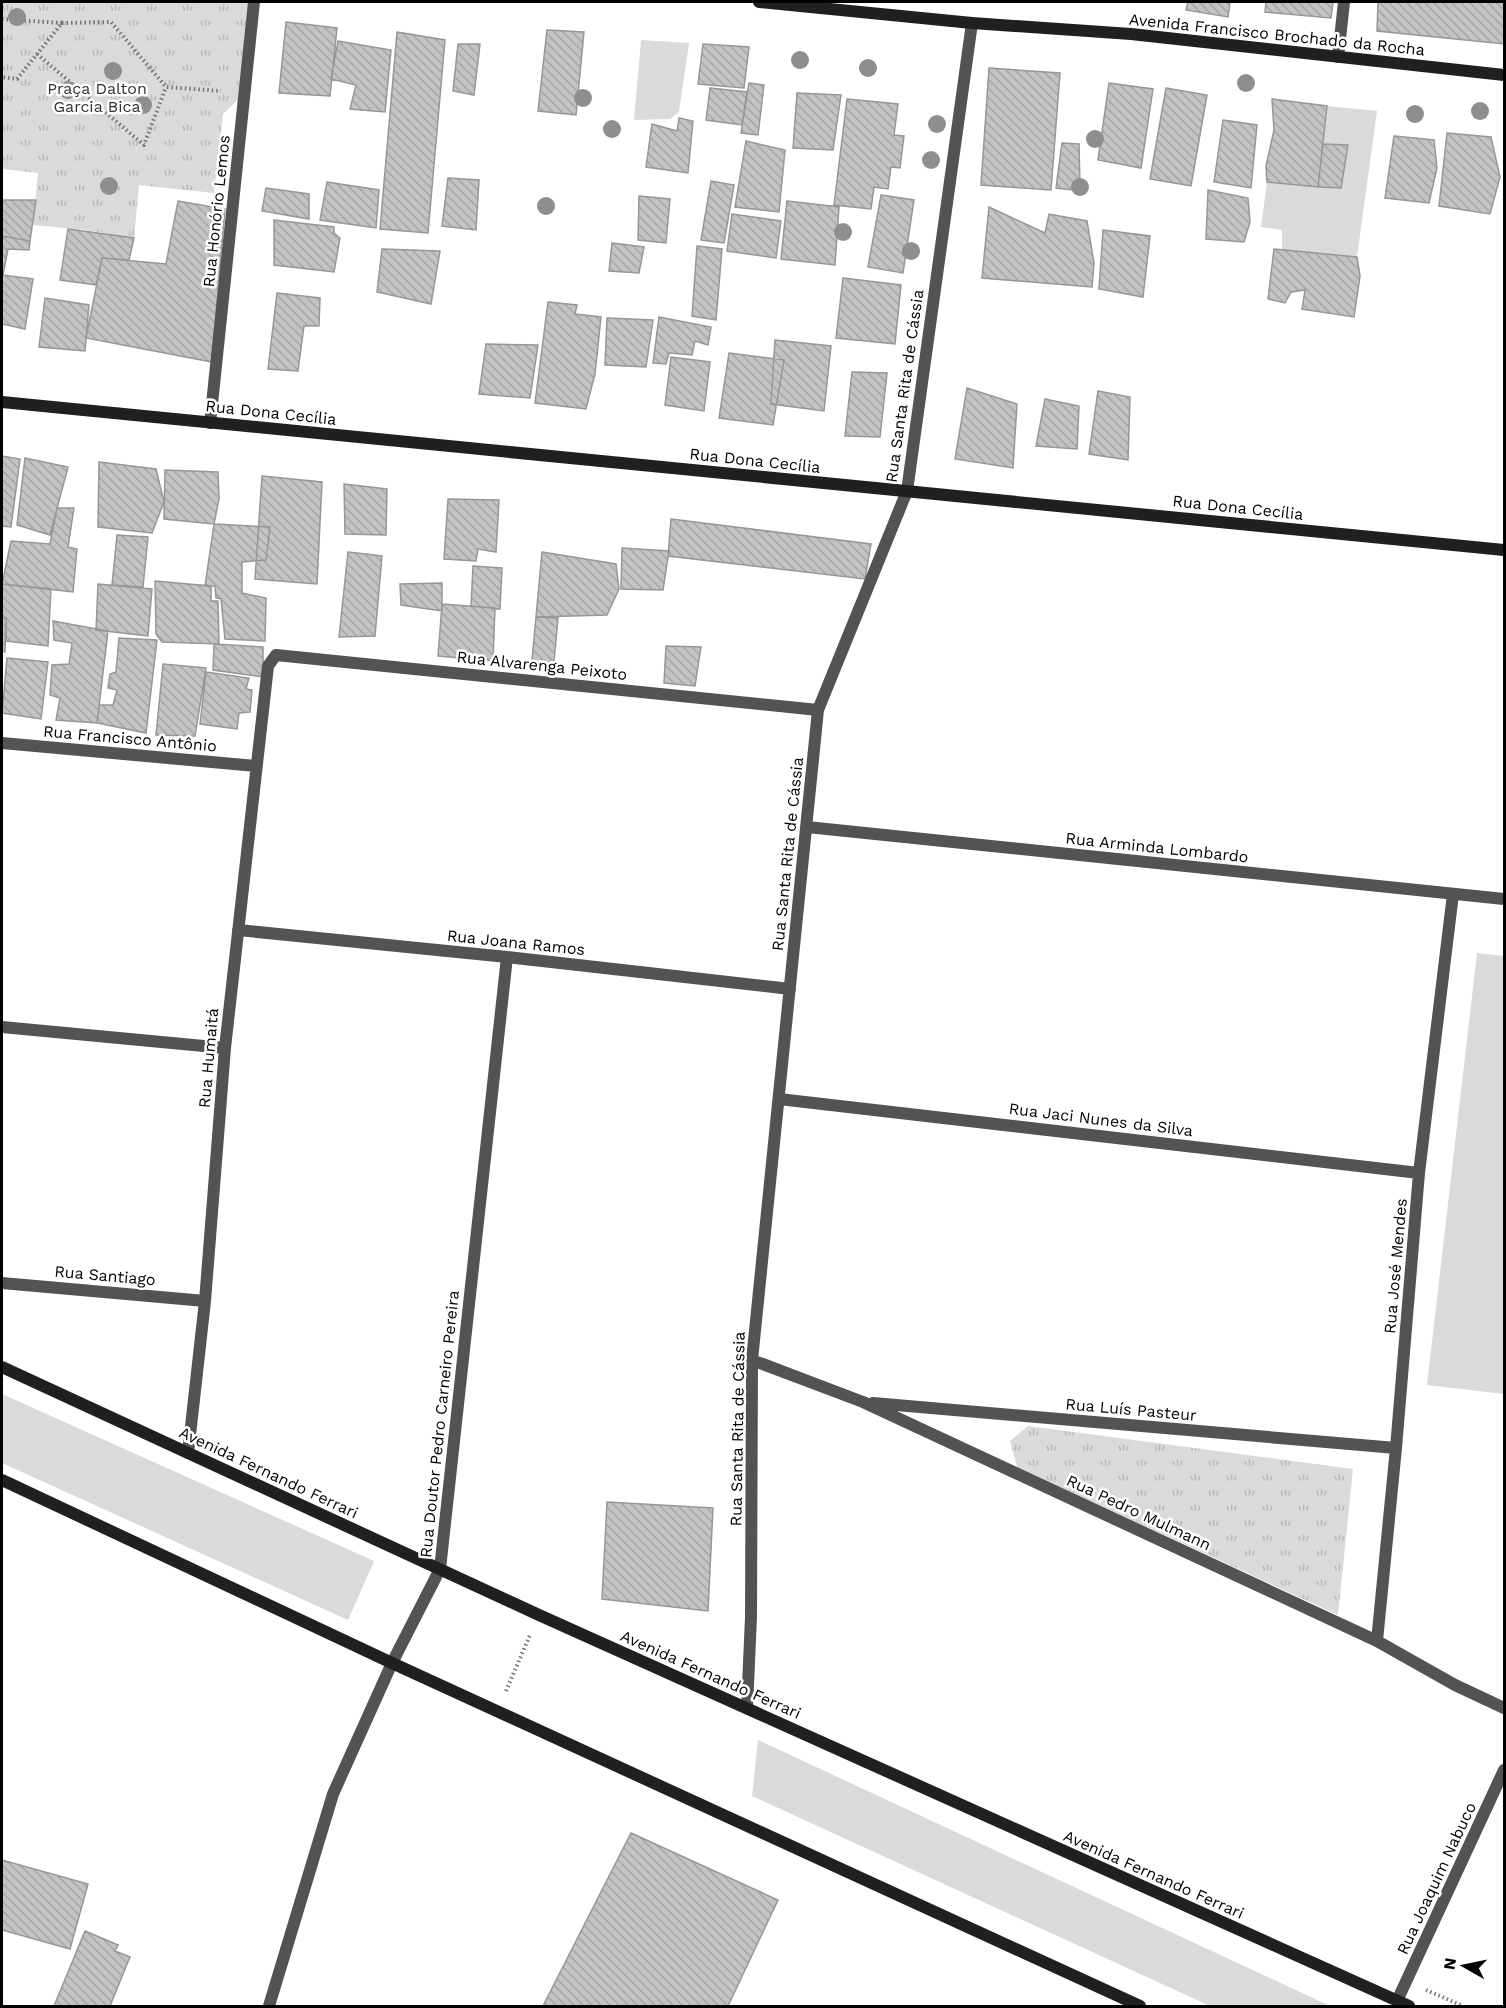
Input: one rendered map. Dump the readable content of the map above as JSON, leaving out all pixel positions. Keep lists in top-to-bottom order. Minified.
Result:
{"streets":{"main road":["Avenida Francisco Brochado da Rocha","Rua Dona Cecília","Avenida Fernando Ferrari"],"street":["Rua Honório Lemos","Rua Santa Rita de Cássia","Rua Alvarenga Peixoto","Rua Francisco Antônio","Rua Arminda Lombardo","Rua Joana Ramos","Rua Humaitá","Rua Jaci Nunes da Silva","Rua José Mendes","Rua Santiago","Rua Luís Pasteur","Rua Doutor Pedro Carneiro Pereira","Rua Pedro Mulmann","Rua Joaquim Nabuco"]},"crossings":[["Avenida Francisco Brochado da Rocha","Rua Santa Rita de Cássia"],["Rua Honório Lemos","Rua Dona Cecília"],["Rua Santa Rita de Cássia","Rua Dona Cecília"],["Rua Santa Rita de Cássia","Rua Alvarenga Peixoto"],["Rua Santa Rita de Cássia","Rua Arminda Lombardo"],["Rua Santa Rita de Cássia","Rua Joana Ramos"],["Rua Santa Rita de Cássia","Rua Jaci Nunes da Silva"],["Rua Santa Rita de Cássia","Avenida Fernando Ferrari"],["Rua Santa Rita de Cássia","Rua Pedro Mulmann"],["Rua Alvarenga Peixoto","Rua Humaitá"],["Rua Francisco Antônio","Rua Humaitá"],["Rua Arminda Lombardo","Rua José Mendes"],["Rua Joana Ramos","Rua Humaitá"],["Rua Joana Ramos","Rua Doutor Pedro Carneiro Pereira"],["Rua Humaitá","Rua Santiago"],["Rua Humaitá","Avenida Fernando Ferrari"],["Rua Jaci Nunes da Silva","Rua José Mendes"],["Rua José Mendes","Rua Luís Pasteur"],["Rua José Mendes","Rua Pedro Mulmann"],["Rua Luís Pasteur","Rua Pedro Mulmann"],["Rua Doutor Pedro Carneiro Pereira","Avenida Fernando Ferrari"],["Avenida Fernando Ferrari","Rua Joaquim Nabuco"]],"parks":["Praça Dalton Garcia Bica"],"north":"left"}
